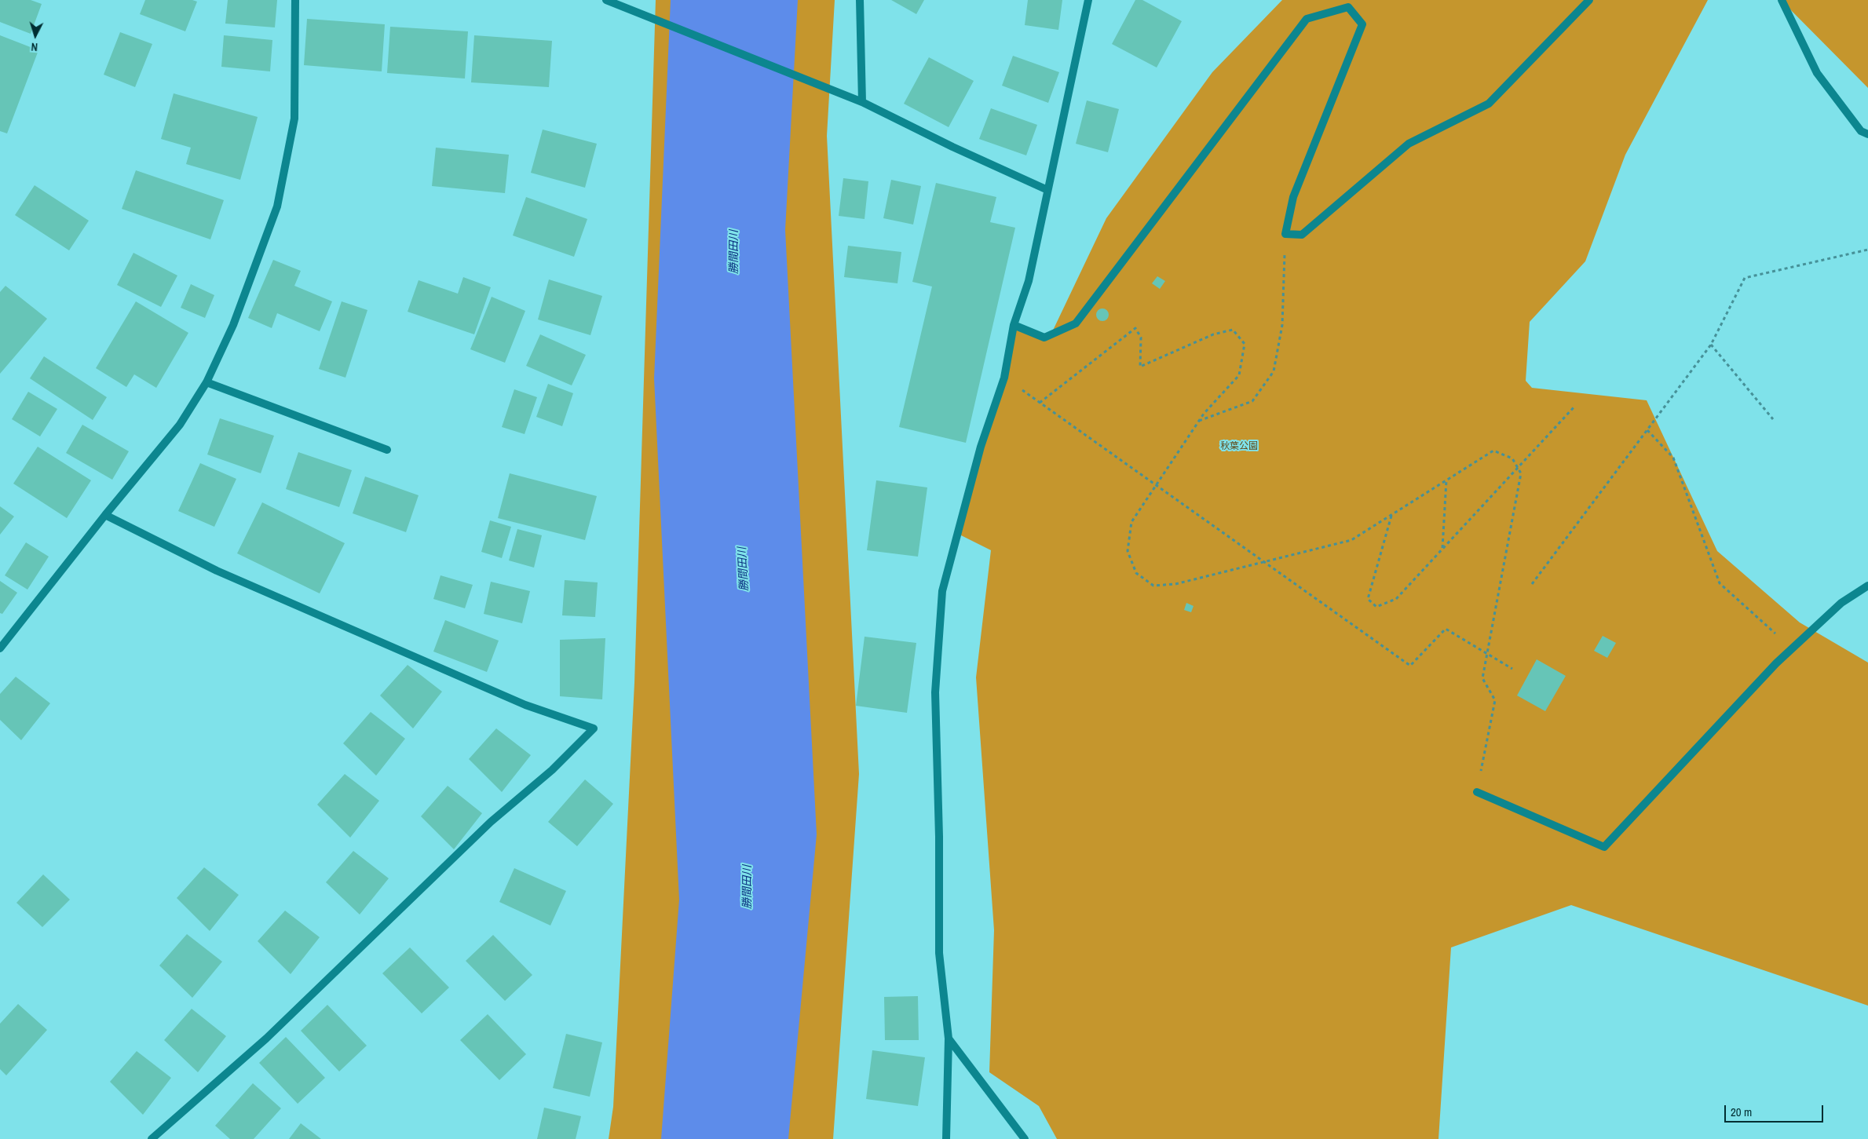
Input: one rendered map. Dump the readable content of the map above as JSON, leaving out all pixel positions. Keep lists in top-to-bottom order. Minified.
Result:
{"water":["勝間田川"],"parks":["秋葉公園"],"scale_bar":"20 m","north":"bottom"}
